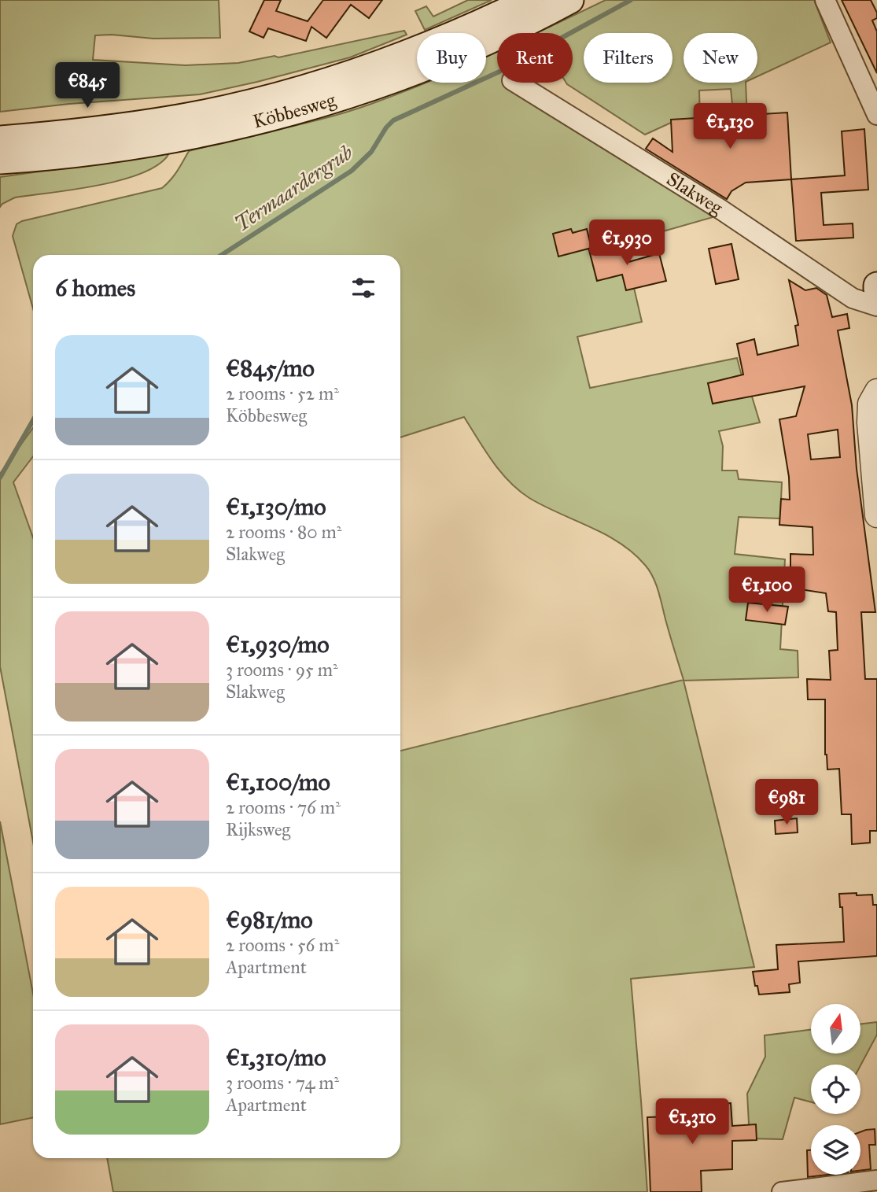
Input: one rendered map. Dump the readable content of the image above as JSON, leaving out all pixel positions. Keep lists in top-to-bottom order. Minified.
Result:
{"streets":{"main road":["Köbbesweg"],"street":["Slakweg"]},"water":["Termaardergrub"],"north":"top","page":{"chip":["Buy","Rent","Filters","New"],"price":["€845","€1,130","€1,930","€1,100","€981","€1,310"],"heading":"6 homes","list":[{"name":"€845/mo","note":"2 rooms · 52 m² · Köbbesweg"},{"name":"€1,130/mo","note":"2 rooms · 80 m² · Slakweg"},{"name":"€1,930/mo","note":"3 rooms · 95 m² · Slakweg"},{"name":"€1,100/mo","note":"2 rooms · 76 m² · Rijksweg"},{"name":"€981/mo","note":"2 rooms · 56 m² · Apartment"},{"name":"€1,310/mo","note":"3 rooms · 74 m² · Apartment"}]}}
